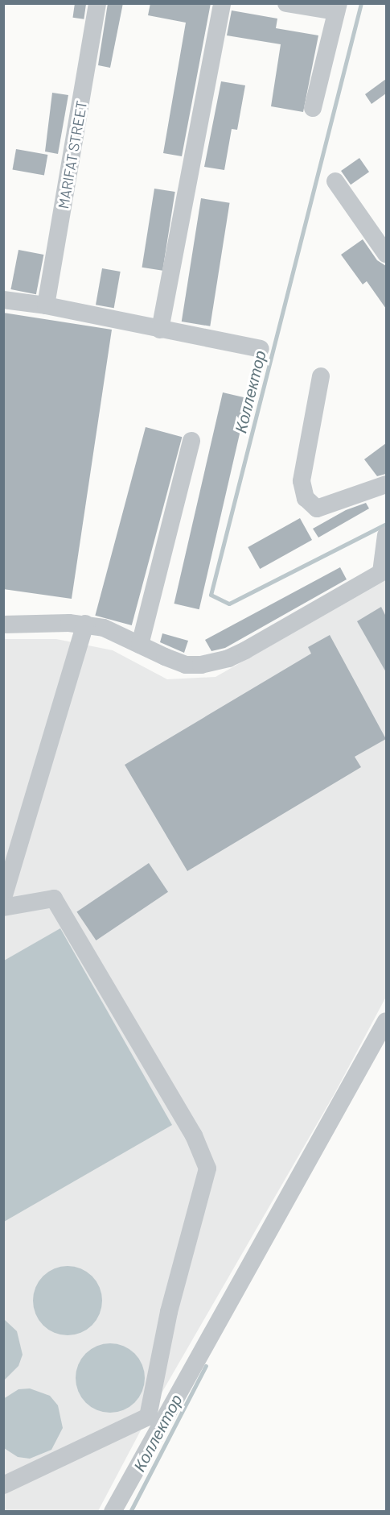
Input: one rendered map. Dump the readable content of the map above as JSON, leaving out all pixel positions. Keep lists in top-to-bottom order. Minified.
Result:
{"streets":{"street":["MARIFAT STREET"]},"water":["Коллектор"]}
